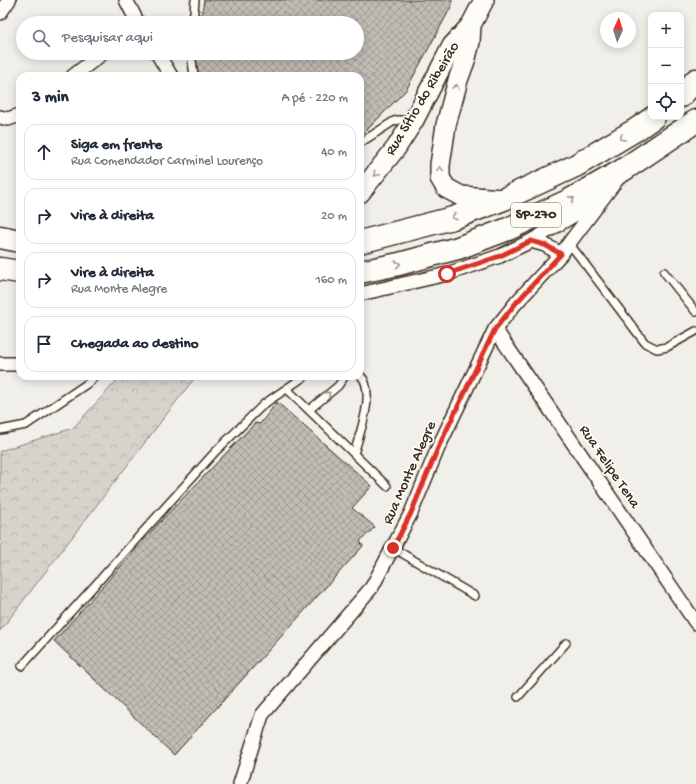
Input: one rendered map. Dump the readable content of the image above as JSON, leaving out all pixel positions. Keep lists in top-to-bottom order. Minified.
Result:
{"streets":{"highway":["SP-270"],"main road":["Rua Sítio do Ribeirão"],"street":["Rua Felipe Tena","Rua Monte Alegre"]},"crossings":[["Rua Sítio do Ribeirão","SP-270"],["SP-270","Rua Monte Alegre"],["Rua Felipe Tena","Rua Monte Alegre"]],"north":"top","page":{"map_buttons":["+","−"],"search":"Pesquisar aqui","heading":["3 min","A pé · 220 m"],"list":[["Siga em frente","Rua Comendador Carminel Lourenço","40 m"],["Vire à direita","20 m"],["Vire à direita","Rua Monte Alegre","160 m"],"Chegada ao destino"]}}
